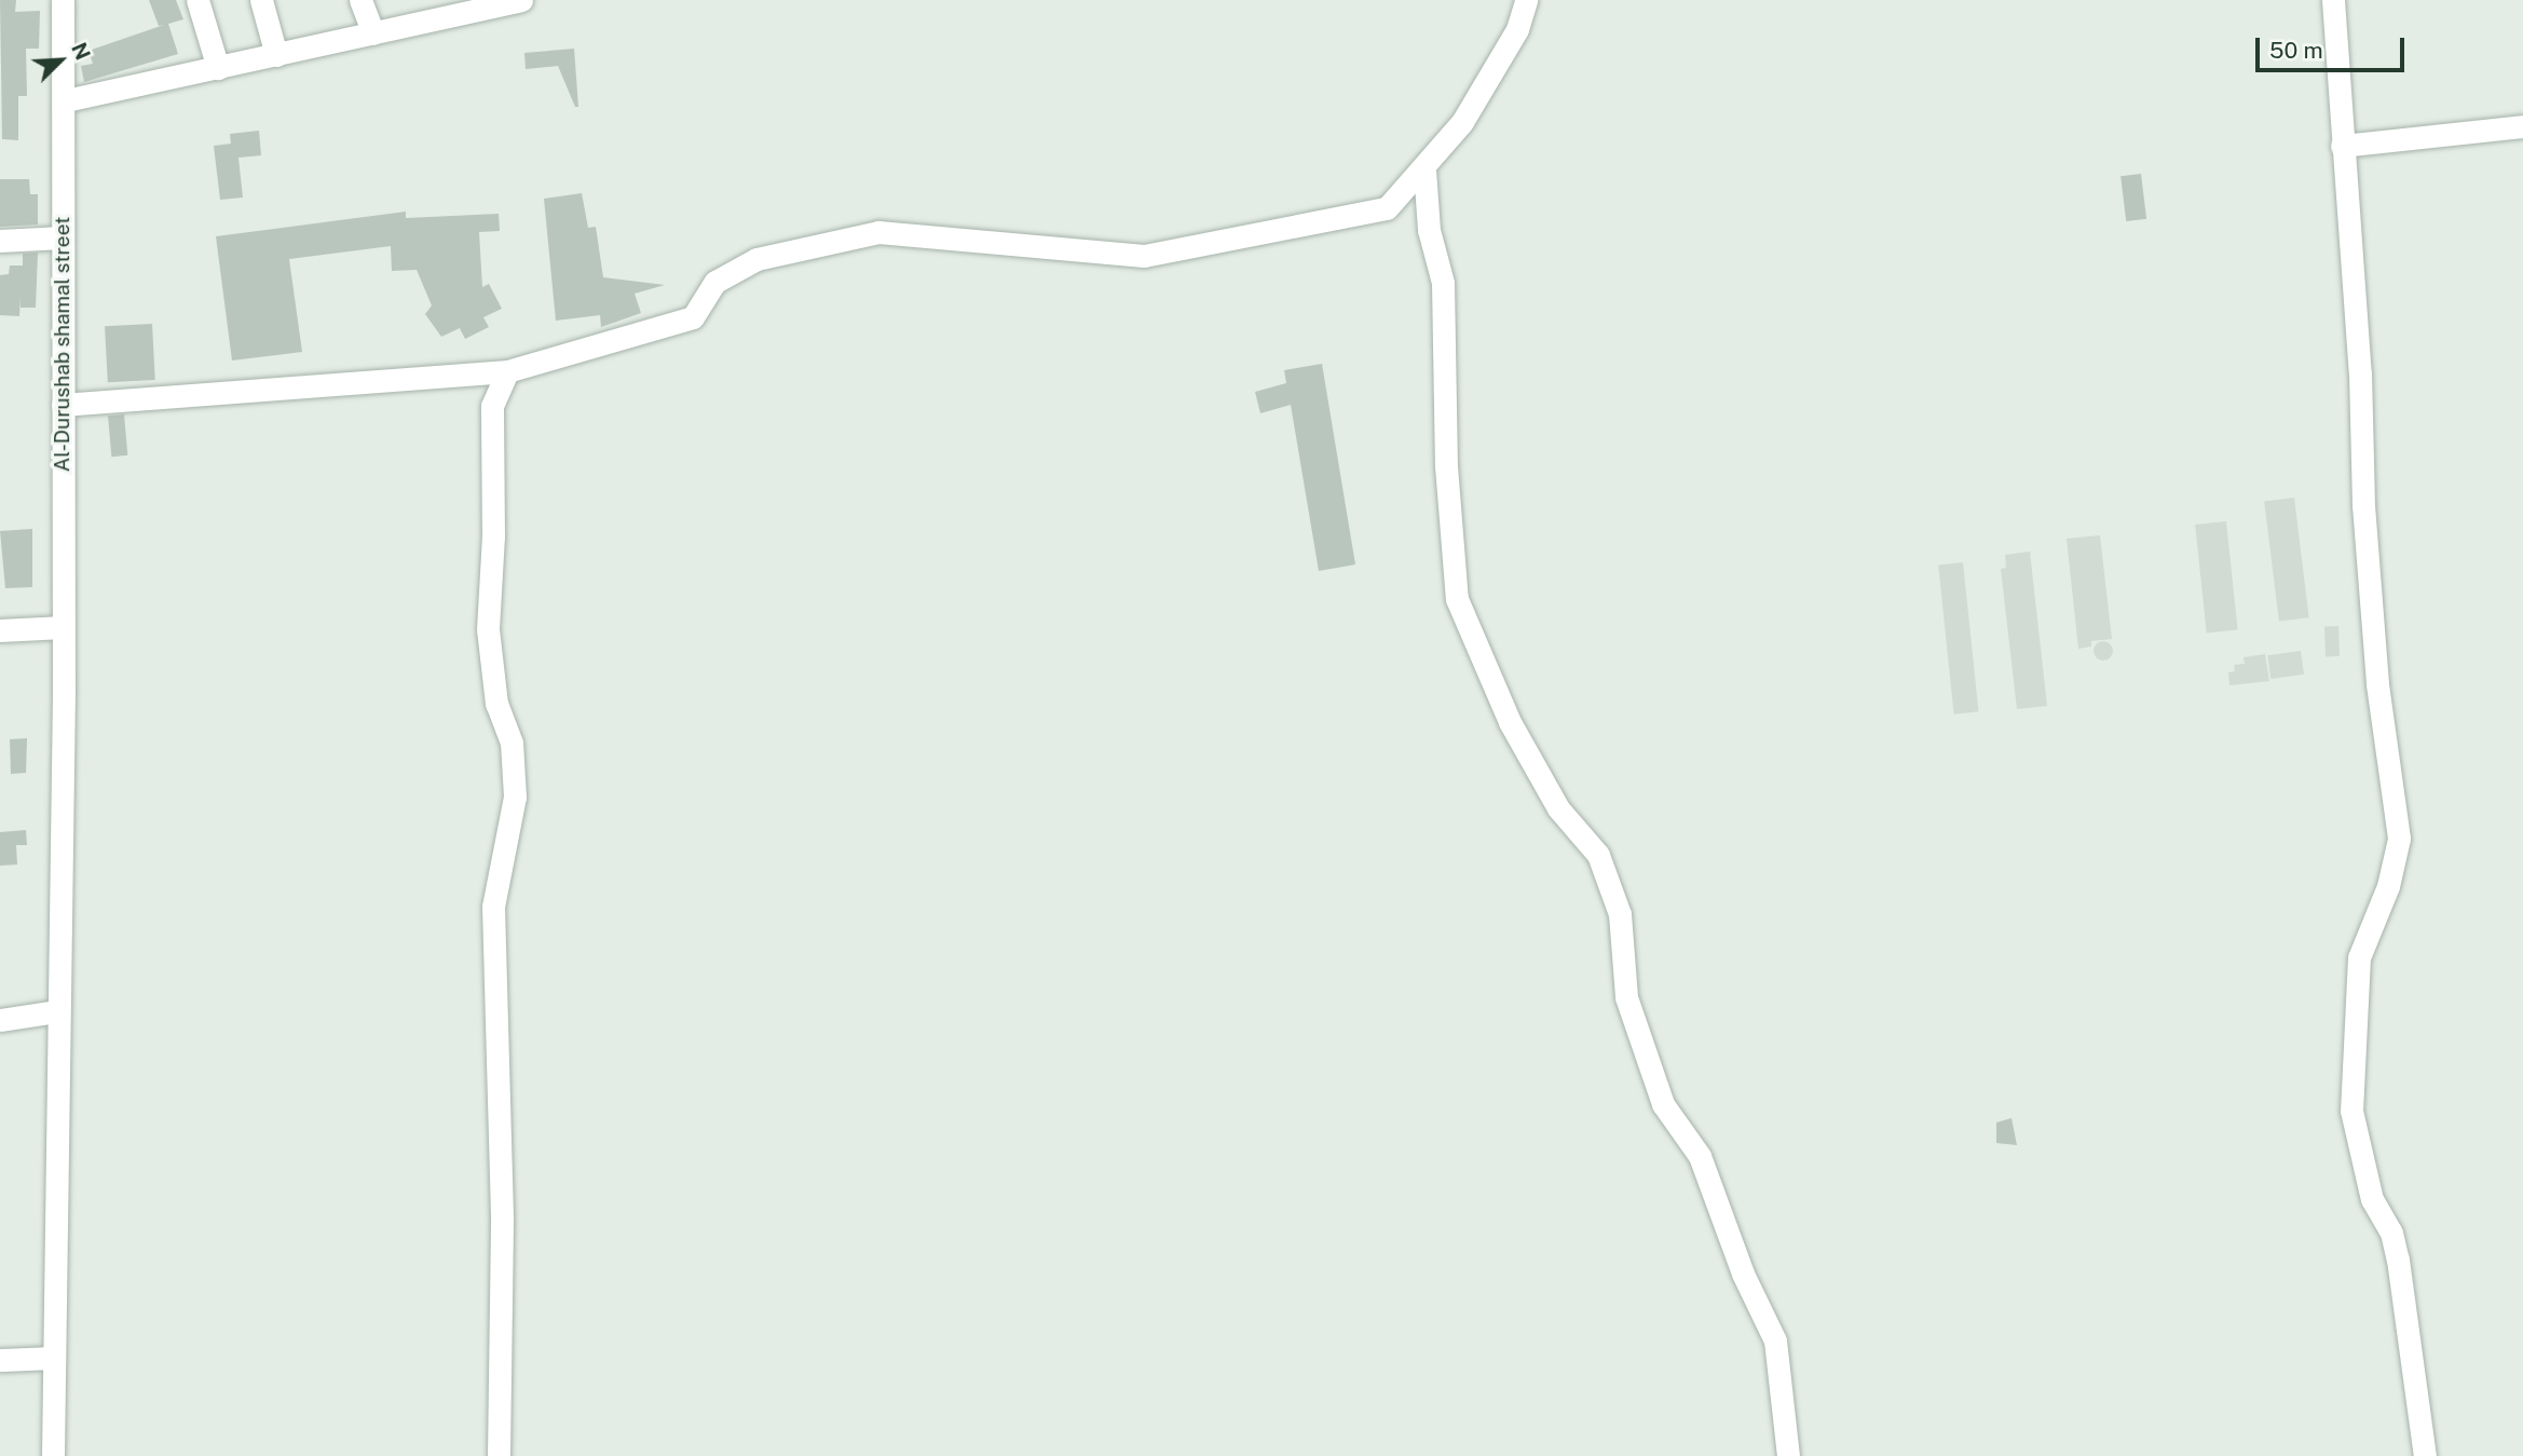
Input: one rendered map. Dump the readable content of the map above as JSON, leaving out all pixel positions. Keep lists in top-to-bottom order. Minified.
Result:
{"streets":{"street":["Al-Durushab shamal street"]},"scale_bar":"50 m","north":"top right"}
